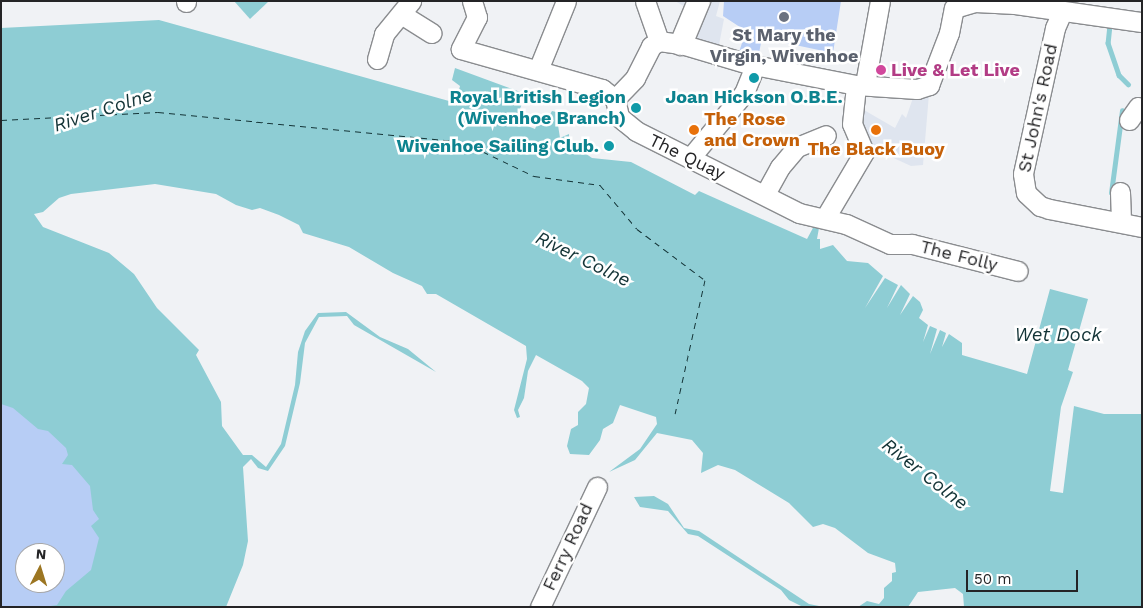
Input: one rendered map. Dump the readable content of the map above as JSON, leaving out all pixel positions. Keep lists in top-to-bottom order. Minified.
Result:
{"streets":{"street":["St John's Road","The Quay","The Folly","Ferry Road"]},"crossings":[["The Quay","The Folly"]],"water":["River Colne","Wet Dock"],"places":["St Mary the Virgin, Wivenhoe","Live & Let Live","Joan Hickson O.B.E.","Royal British Legion (Wivenhoe Branch)","The Rose and Crown","The Black Buoy","Wivenhoe Sailing Club."],"scale_bar":"50 m","north":"top"}
